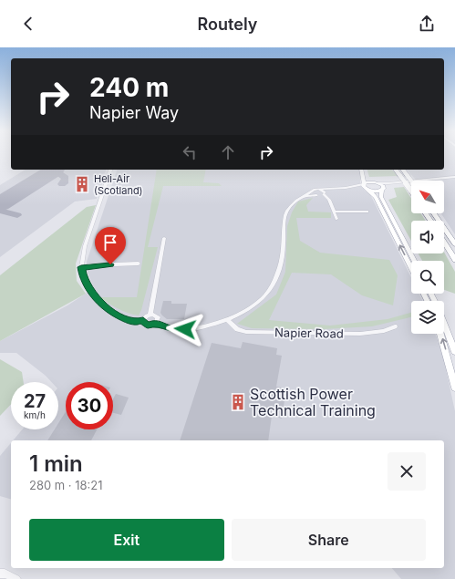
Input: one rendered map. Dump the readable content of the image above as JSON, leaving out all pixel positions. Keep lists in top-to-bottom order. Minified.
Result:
{"streets":{"street":["Napier Road"]},"places":{"building":["Heli-Air (Scotland)","Scottish Power Technical Training"]},"north":"top left","page":{"header":"Routely","turn":["240 m","Napier Way"],"speed":"27 km/h","limit":"30","heading":["1 min","280 m · 18:21"],"buttons":["Exit","Share"]}}
